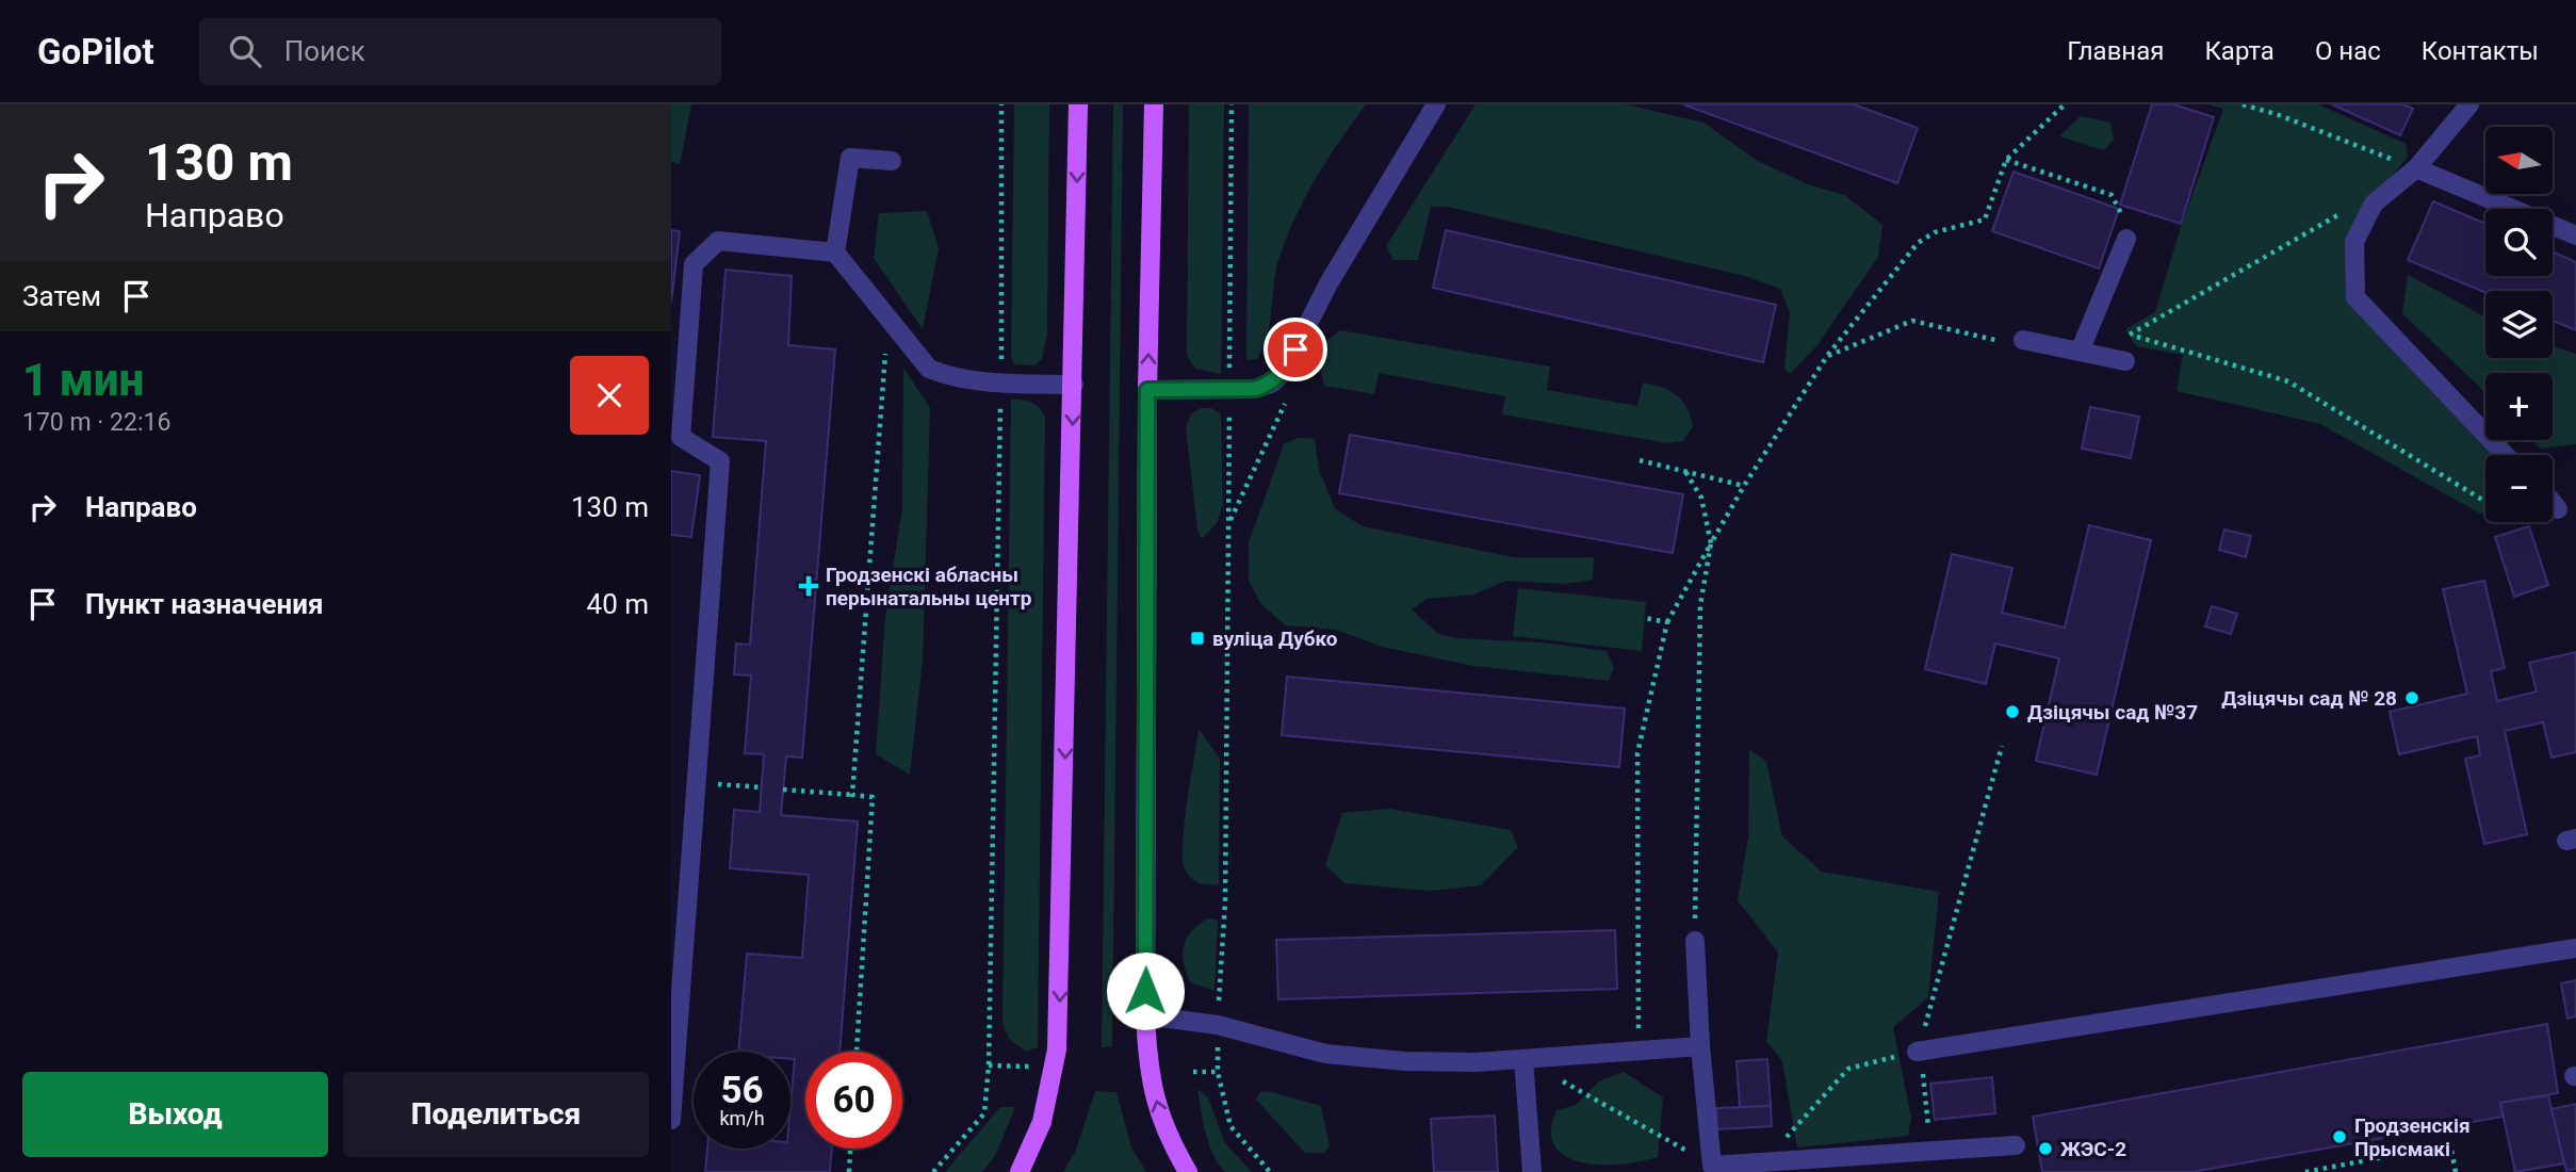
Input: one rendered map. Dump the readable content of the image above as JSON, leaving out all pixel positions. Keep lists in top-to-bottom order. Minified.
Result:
{"places":{"health":["Гродзенскі абласны перынатальны центр"],"transit":["вуліца Дубко"],"other":["Дзіцячы сад № 28","Дзіцячы сад №37","Гродзенскія Прысмакі","ЖЭС-2"]},"north":"left","page":{"header":"GoPilot","search":"Поиск","nav":["Главная","Карта","О нас","Контакты"],"turn":["130 m","Направо"],"map_buttons":["+","−"],"then":"Затем","heading":["1 мин","170 m · 22:16"],"list":[{"name":"Направо","value":"130 m"},{"name":"Пункт назначения","value":"40 m"}],"speed":"56 km/h","limit":"60","buttons":["Выход","Поделиться"]}}
